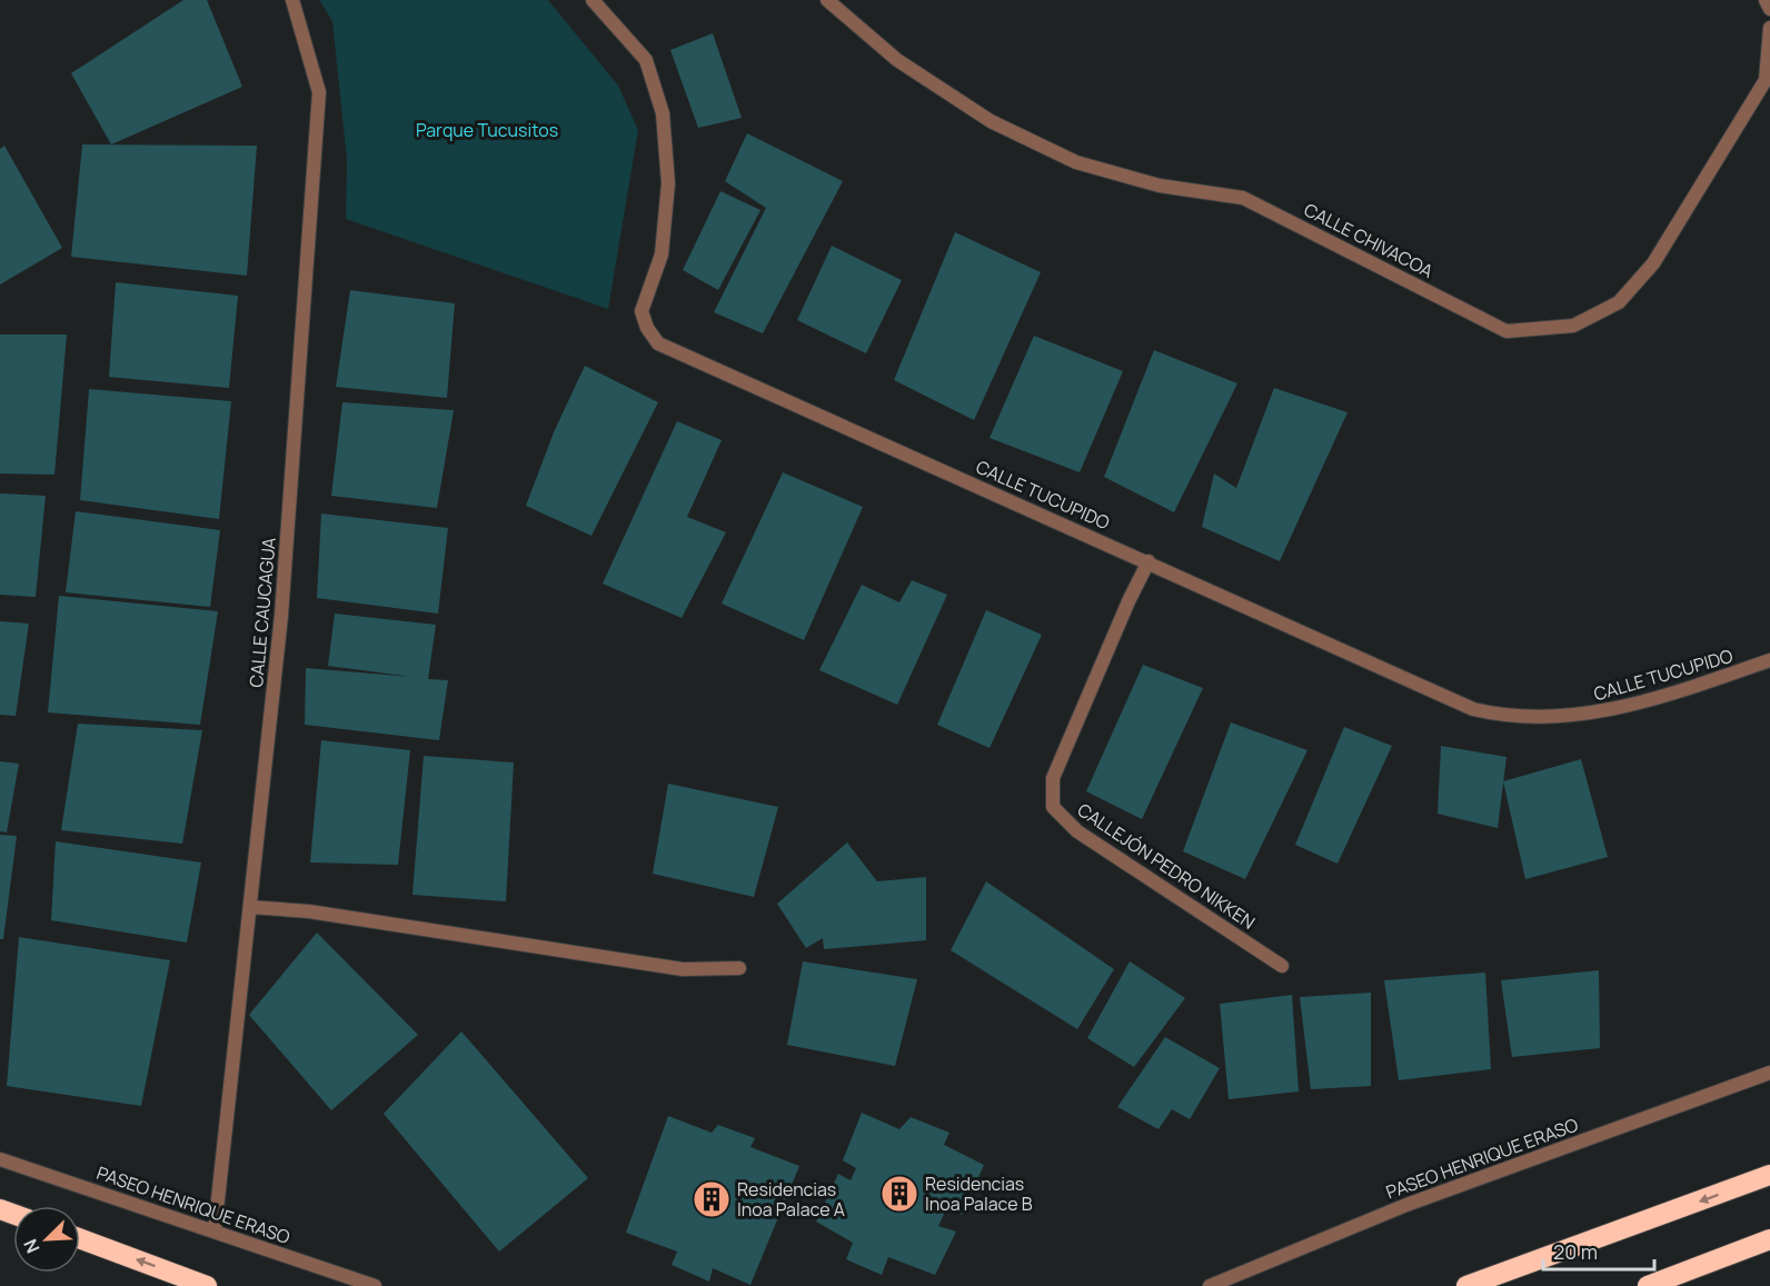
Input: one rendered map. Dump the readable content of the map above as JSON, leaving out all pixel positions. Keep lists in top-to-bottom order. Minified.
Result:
{"streets":{"street":["CALLE CHIVACOA","CALLE TUCUPIDO","CALLE CAUCAGUA","CALLEJÓN PEDRO NIKKEN","PASEO HENRIQUE ERASO"]},"crossings":[["CALLE TUCUPIDO","CALLEJÓN PEDRO NIKKEN"],["CALLE CAUCAGUA","PASEO HENRIQUE ERASO"]],"parks":["Parque Tucusitos"],"places":{"building":["Residencias Inoa Palace B","Residencias Inoa Palace A"]},"scale_bar":"20 m","north":"bottom left"}
